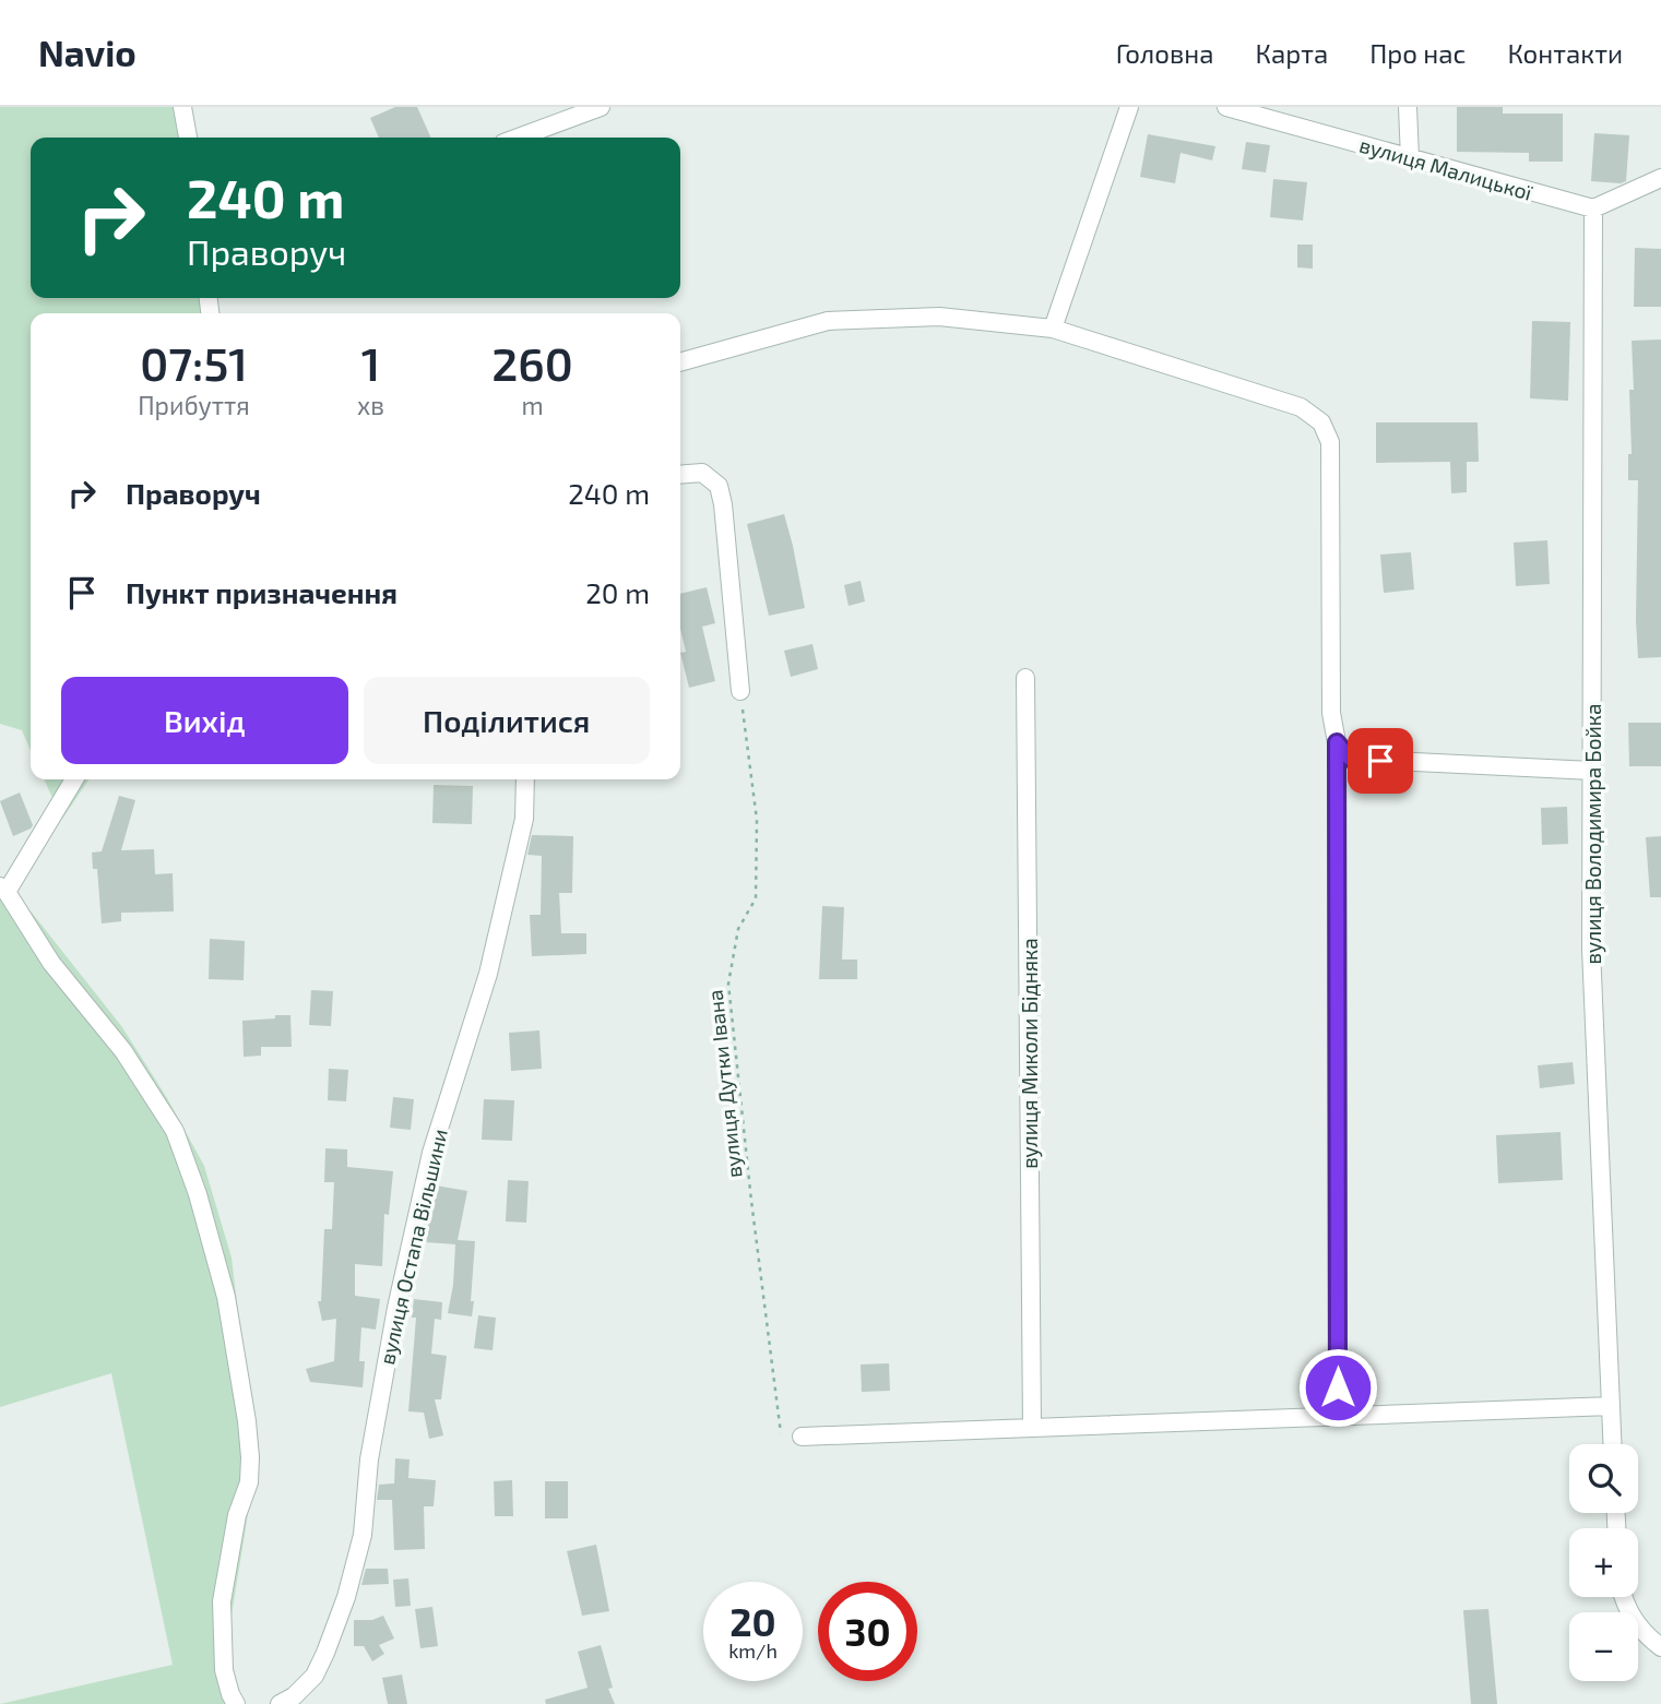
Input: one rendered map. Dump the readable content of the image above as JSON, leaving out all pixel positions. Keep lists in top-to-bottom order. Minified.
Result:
{"streets":{"street":["вулиця Малицької","вулиця Володимира Бойка","вулиця Миколи Бідняка","вулиця Остапа Вільшини"],"path":["вулиця Дутки Івана"]},"crossings":[["вулиця Малицької","вулиця Володимира Бойка"]],"page":{"header":"Navio","nav":["Головна","Карта","Про нас","Контакти"],"turn":["240 m","Праворуч"],"eta":["07:51","Прибуття","1","хв","260","m"],"list":[{"name":"Праворуч","value":"240 m"},{"name":"Пункт призначення","value":"20 m"}],"buttons":["Вихід","Поділитися"],"map_buttons":["+","−"],"speed":"20 km/h","limit":"30"}}
